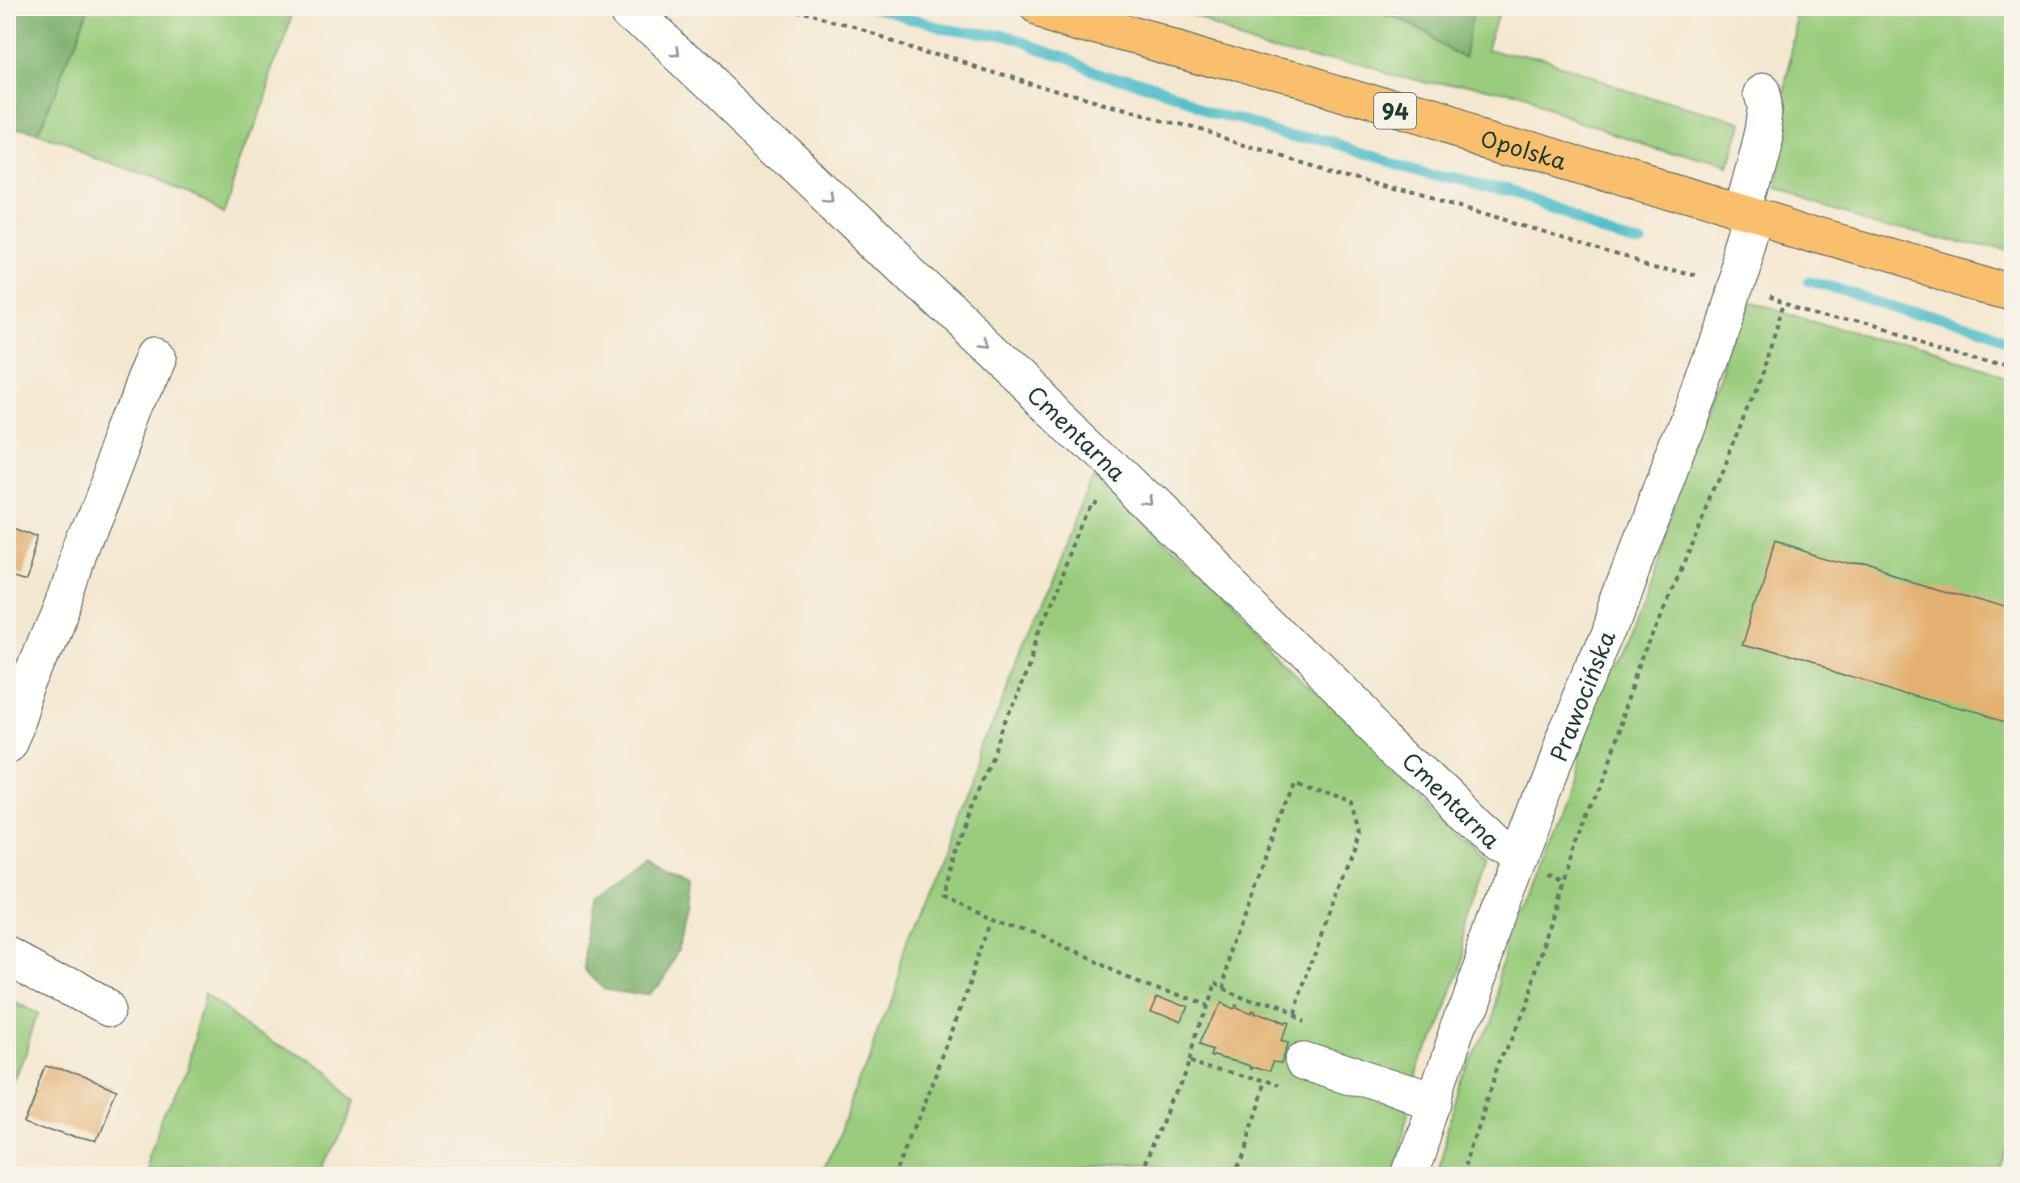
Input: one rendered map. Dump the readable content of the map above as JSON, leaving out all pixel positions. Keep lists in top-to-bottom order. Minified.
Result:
{"streets":{"main road":["94","Opolska"],"street":["Cmentarna","Prawocińska"]},"crossings":[["Opolska","Prawocińska"],["Cmentarna","Prawocińska"]],"one_way":["Cmentarna"]}
